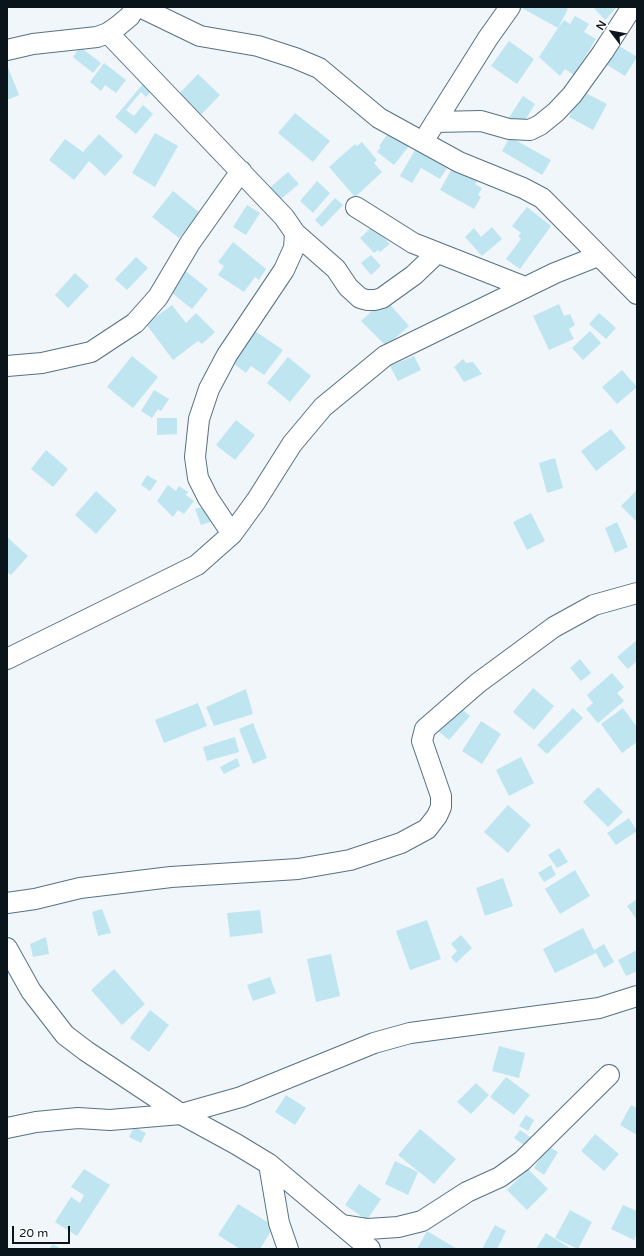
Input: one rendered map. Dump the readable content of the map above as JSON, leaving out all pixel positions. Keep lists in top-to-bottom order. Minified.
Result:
{"scale_bar":"20 m","north":"top left"}
